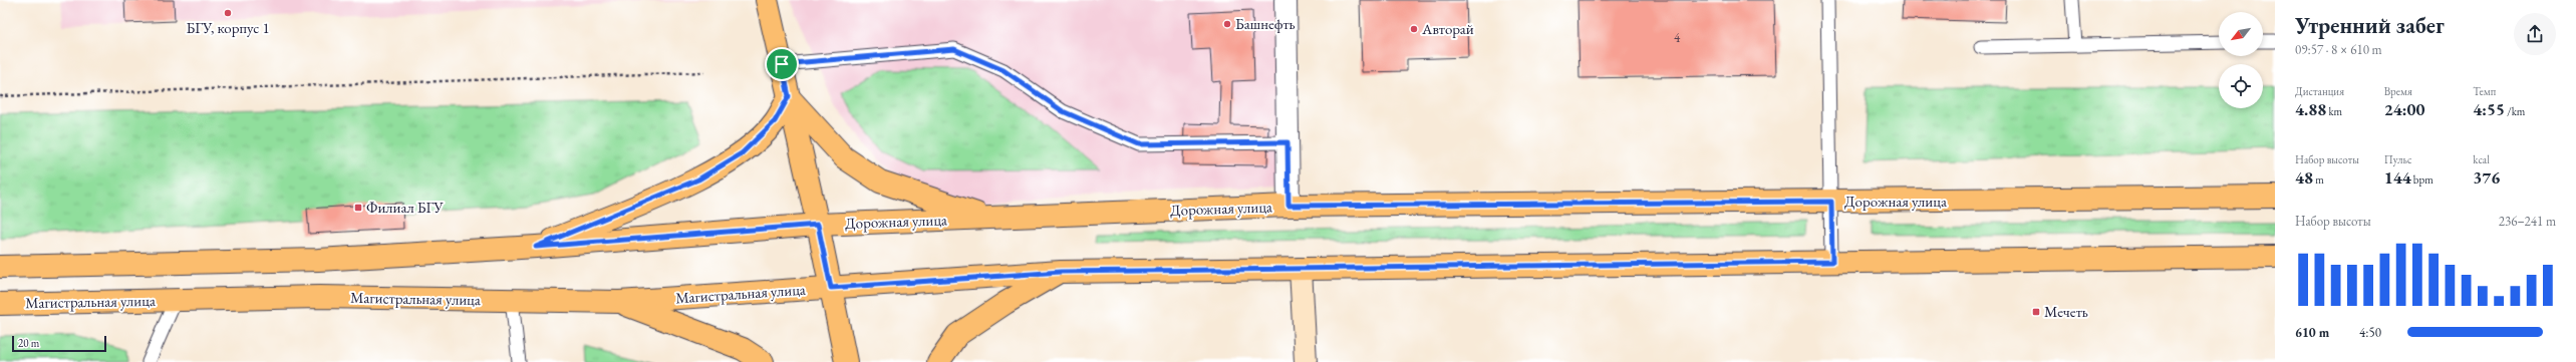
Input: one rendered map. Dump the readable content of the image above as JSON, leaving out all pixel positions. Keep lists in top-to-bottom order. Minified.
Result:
{"streets":{"main road":["Дорожная улица","Магистральная улица"]},"places":{"other":["БГУ, корпус 1","Башнефть","Авторай"],"transit":["Филиал БГУ","Мечеть"]},"house_numbers":["4"],"scale_bar":"20 m","north":"bottom left","page":{"heading":["Утренний забег","09:57 · 8 × 610 m"],"stats":[["Дистанция","4.88 km"],["Время","24:00"],["Темп","4:55 /km"],["Набор высоты","48 m"],["Пульс","144 bpm"],["kcal","376"]],"chart":["Набор высоты","236–241 m"],"list":[{"name":"610 m","note":"4:50"}],"scale":"20 m"}}
